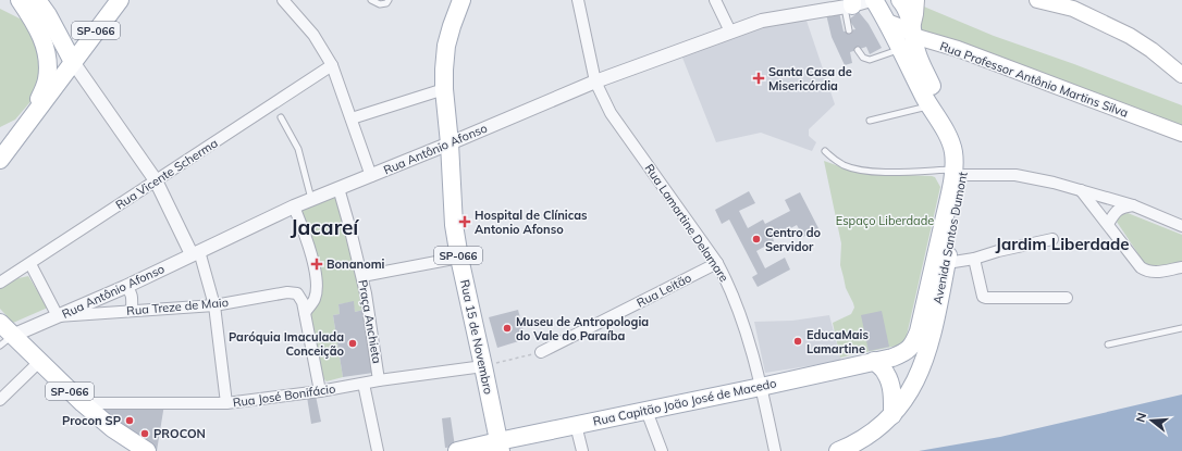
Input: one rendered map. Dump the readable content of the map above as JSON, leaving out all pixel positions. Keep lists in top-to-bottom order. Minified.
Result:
{"streets":{"main road":["SP-066","Rua Professor Antônio Martins Silva","Avenida Santos Dumont","Rua 15 de Novembro","Rua Capitão João José de Macedo"],"street":["Rua Antônio Afonso","Rua Vicente Scherma","Rua Lamartine Delamare","Rua Leitão","Rua Treze de Maio","Praça Anchieta","Rua José Bonifácio"]},"crossings":[["SP-066","Rua Antônio Afonso"],["SP-066","Rua 15 de Novembro"],["SP-066","Rua José Bonifácio"],["Rua Professor Antônio Martins Silva","Avenida Santos Dumont"],["Rua Antônio Afonso","Rua Lamartine Delamare"],["Rua Antônio Afonso","Avenida Santos Dumont"],["Rua Antônio Afonso","Rua Treze de Maio"],["Rua Antônio Afonso","Praça Anchieta"],["Rua Antônio Afonso","Rua 15 de Novembro"],["Rua Lamartine Delamare","Rua Leitão"],["Rua Lamartine Delamare","Rua Capitão João José de Macedo"],["Avenida Santos Dumont","Rua Capitão João José de Macedo"],["Praça Anchieta","Rua José Bonifácio"],["Rua 15 de Novembro","Rua José Bonifácio"],["Rua 15 de Novembro","Rua Capitão João José de Macedo"]],"districts":["Jacareí","Jardim Liberdade"],"parks":["Espaço Liberdade"],"places":{"health":["Santa Casa de Misericórdia","Hospital de Clínicas Antonio Afonso","Bonanomi"],"other":["Centro do Servidor","Museu de Antropologia do Vale do Paraíba","EducaMais Lamartine","Paróquia Imaculada Conceição","Procon SP","PROCON"]},"north":"left"}
